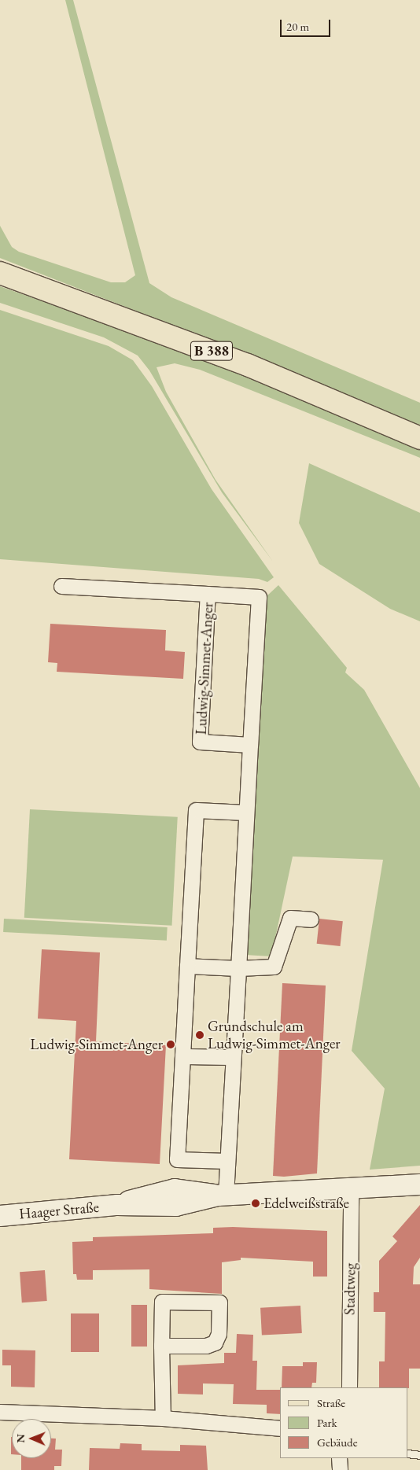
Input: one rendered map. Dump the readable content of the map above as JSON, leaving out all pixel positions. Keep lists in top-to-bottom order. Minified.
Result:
{"streets":{"main road":["B 388"],"street":["Ludwig-Simmet-Anger","Haager Straße","Stadtweg"]},"crossings":[["Ludwig-Simmet-Anger","Haager Straße"],["Haager Straße","Stadtweg"]],"places":["Grundschule am Ludwig-Simmet-Anger","Ludwig-Simmet-Anger","Edelweißstraße"],"legend":["Straße","Park","Gebäude"],"scale_bar":"20 m","north":"left"}
